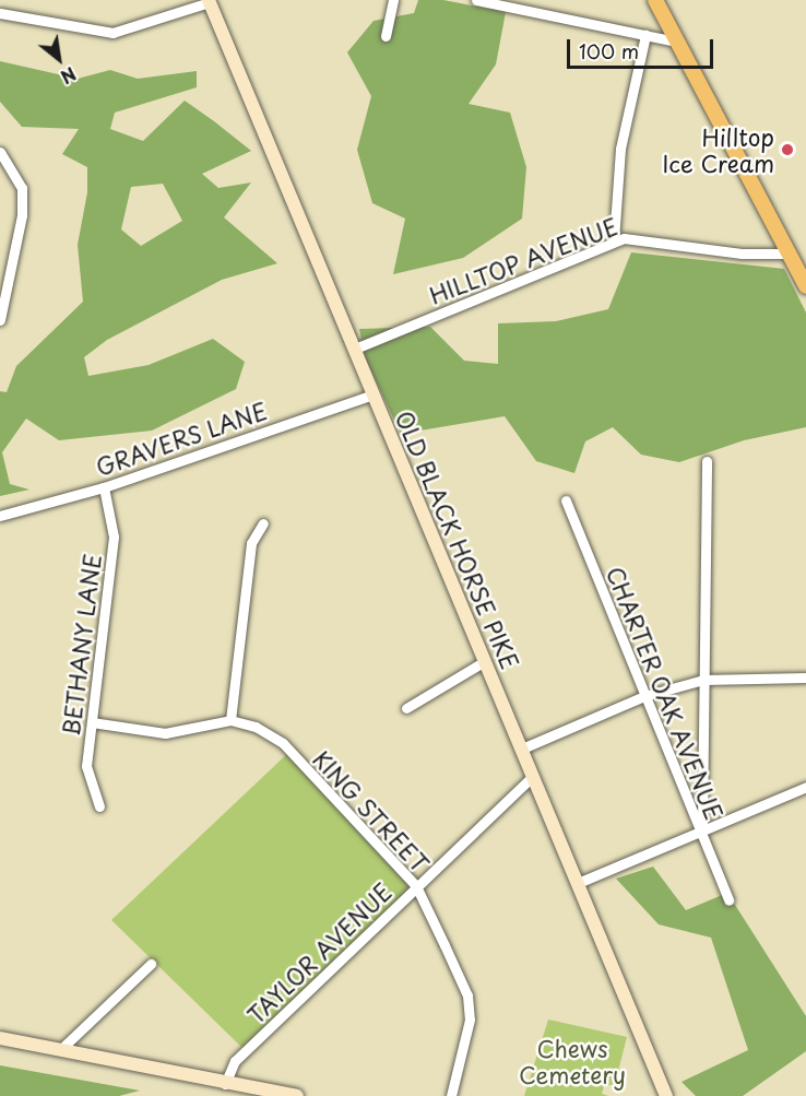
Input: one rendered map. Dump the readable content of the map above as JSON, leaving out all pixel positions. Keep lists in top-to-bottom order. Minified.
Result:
{"streets":{"street":["HILLTOP AVENUE","GRAVERS LANE","OLD BLACK HORSE PIKE","BETHANY LANE","CHARTER OAK AVENUE","KING STREET","TAYLOR AVENUE"]},"crossings":[["HILLTOP AVENUE","OLD BLACK HORSE PIKE"],["GRAVERS LANE","OLD BLACK HORSE PIKE"],["GRAVERS LANE","BETHANY LANE"],["OLD BLACK HORSE PIKE","TAYLOR AVENUE"],["BETHANY LANE","KING STREET"],["KING STREET","TAYLOR AVENUE"]],"parks":["Chews Cemetery"],"places":["Hilltop Ice Cream"],"scale_bar":"100 m","north":"bottom right"}
